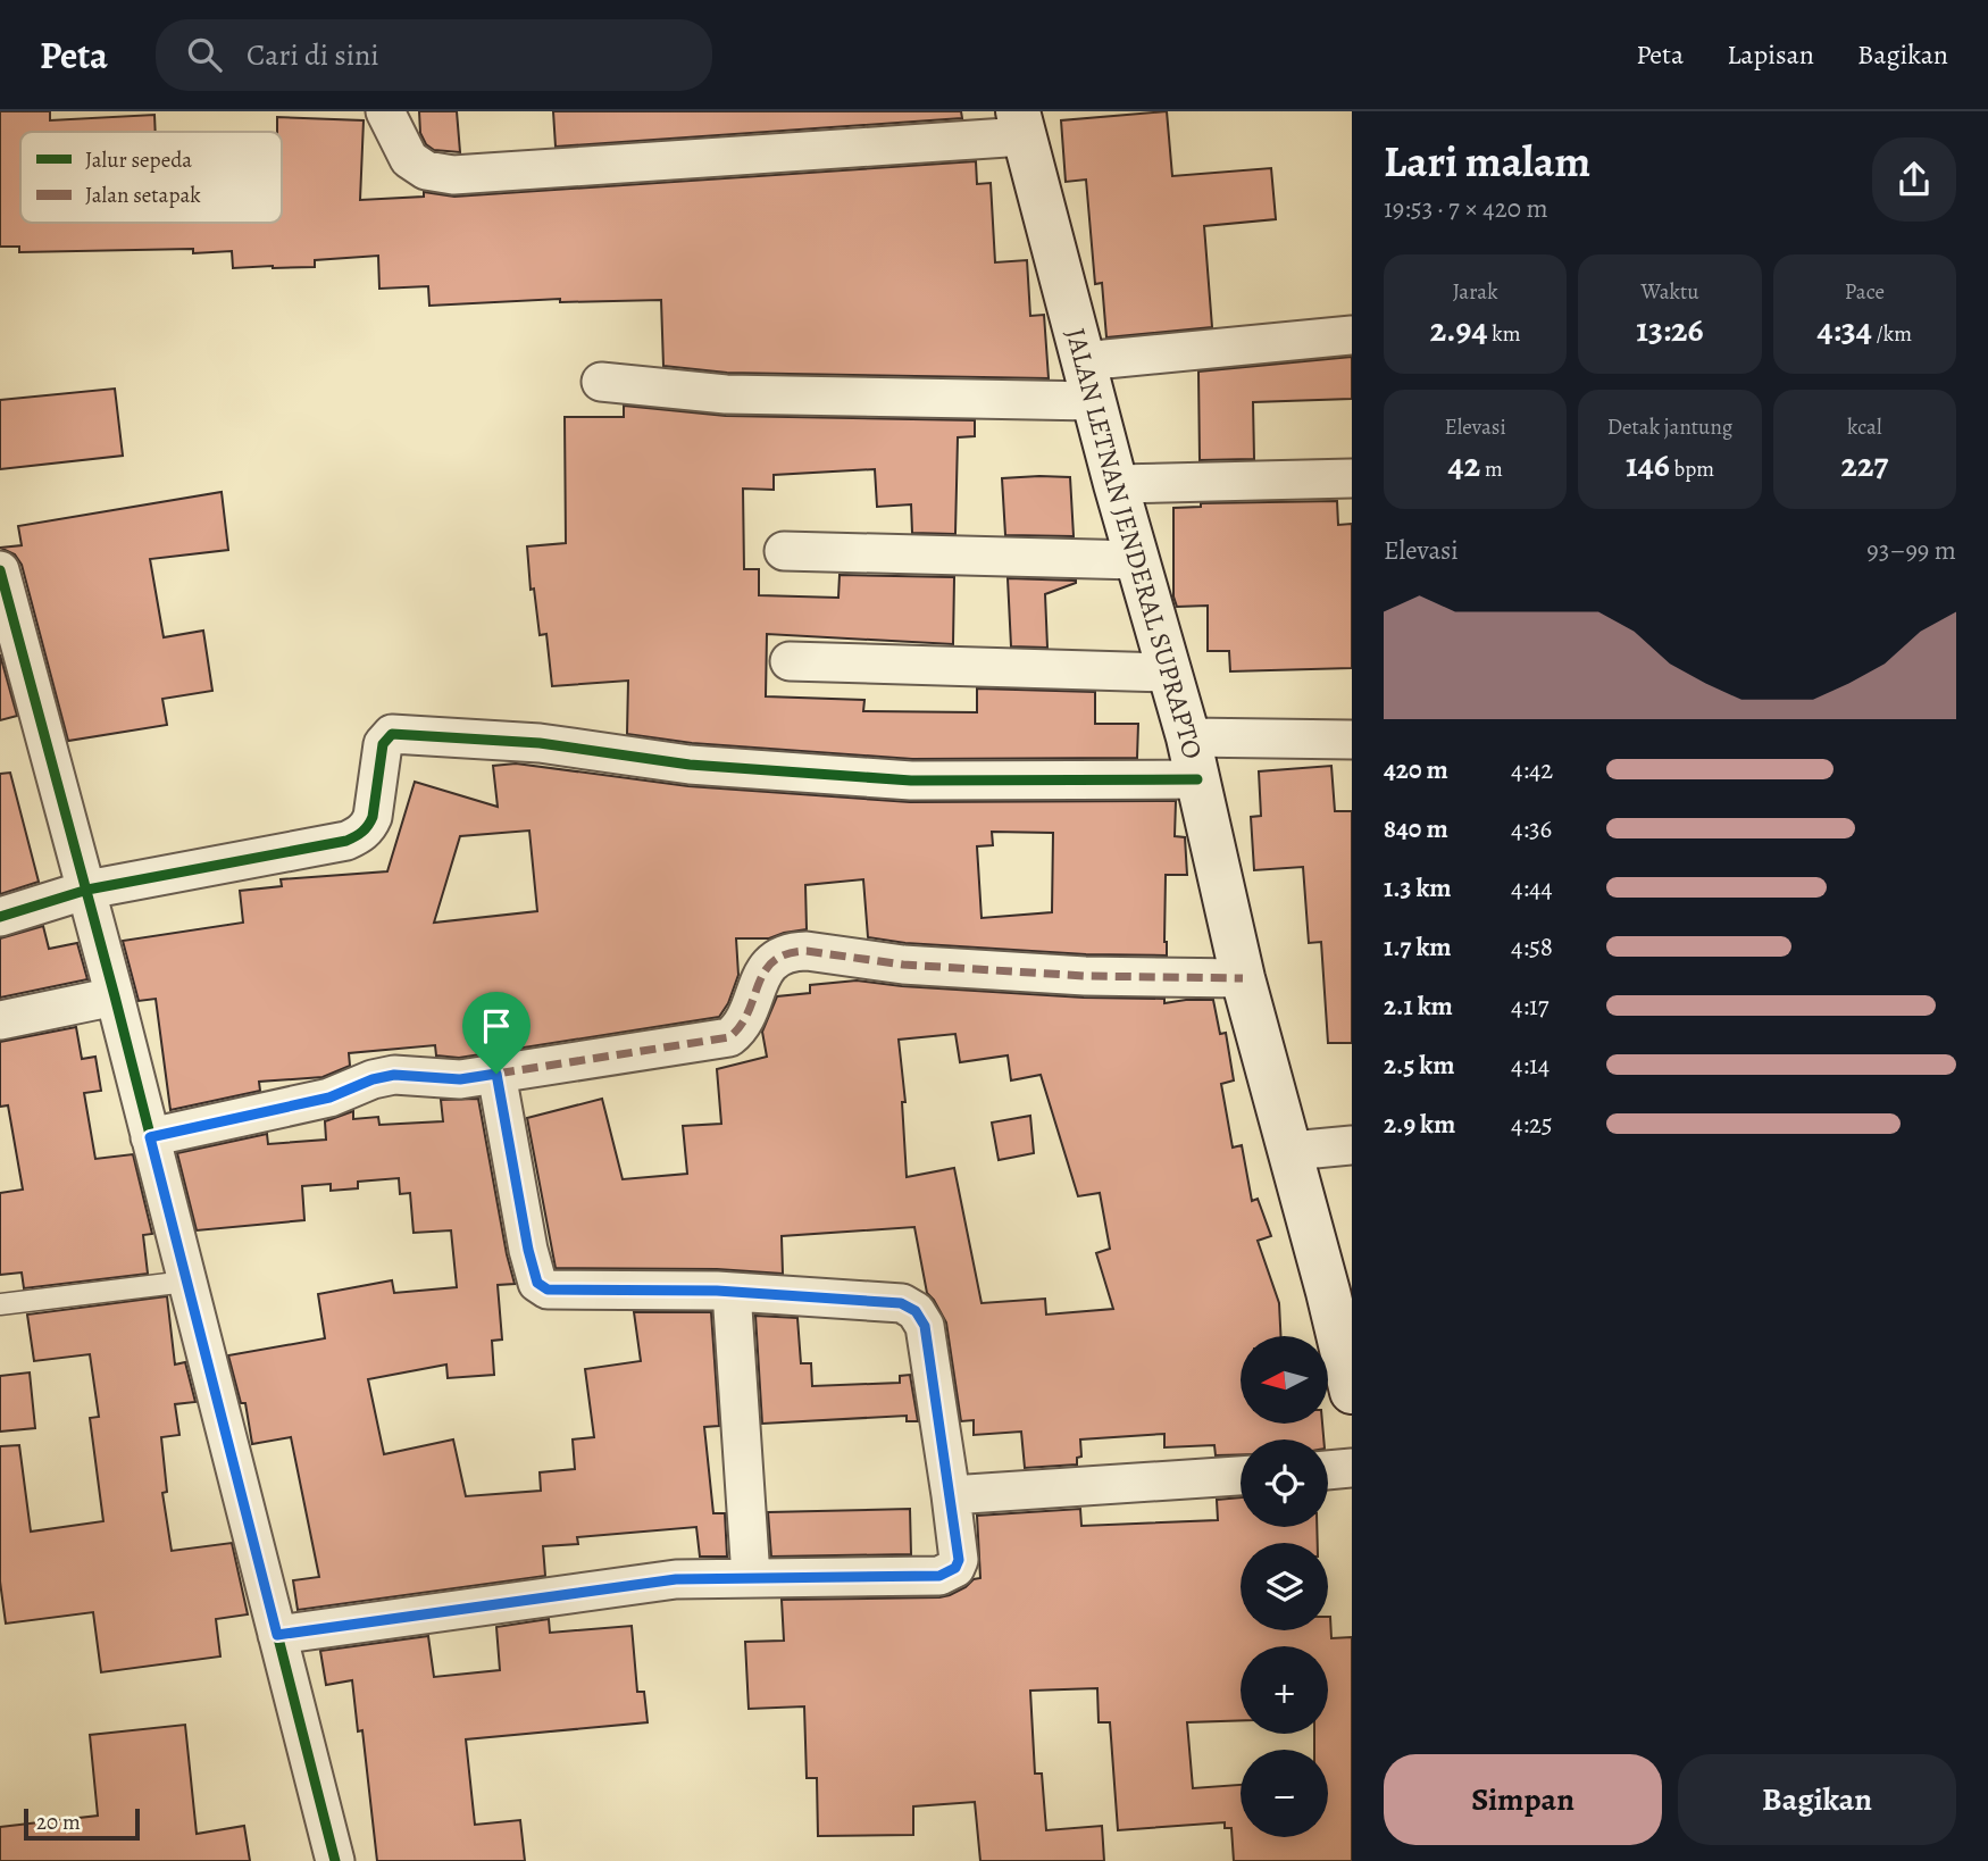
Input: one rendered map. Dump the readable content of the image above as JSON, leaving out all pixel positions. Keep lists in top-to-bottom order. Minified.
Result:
{"streets":{"main road":["JALAN LETNAN JENDERAL SUPRAPTO"]},"legend":["Jalur sepeda","Jalan setapak"],"scale_bar":"20 m","north":"left","page":{"header":"Peta","search":"Cari di sini","nav":["Peta","Lapisan","Bagikan"],"heading":["Lari malam","19:53 · 7 × 420 m"],"stats":[["Jarak","2.94 km"],["Waktu","13:26"],["Pace","4:34 /km"],["Elevasi","42 m"],["Detak jantung","146 bpm"],["kcal","227"]],"chart":["Elevasi","93–99 m"],"list":[{"name":"420 m","note":"4:42"},{"name":"840 m","note":"4:36"},{"name":"1.3 km","note":"4:44"},{"name":"1.7 km","note":"4:58"},{"name":"2.1 km","note":"4:17"},{"name":"2.5 km","note":"4:14"},{"name":"2.9 km","note":"4:25"}],"map_buttons":["+","−"],"buttons":["Simpan","Bagikan"],"scale":"20 m"}}
